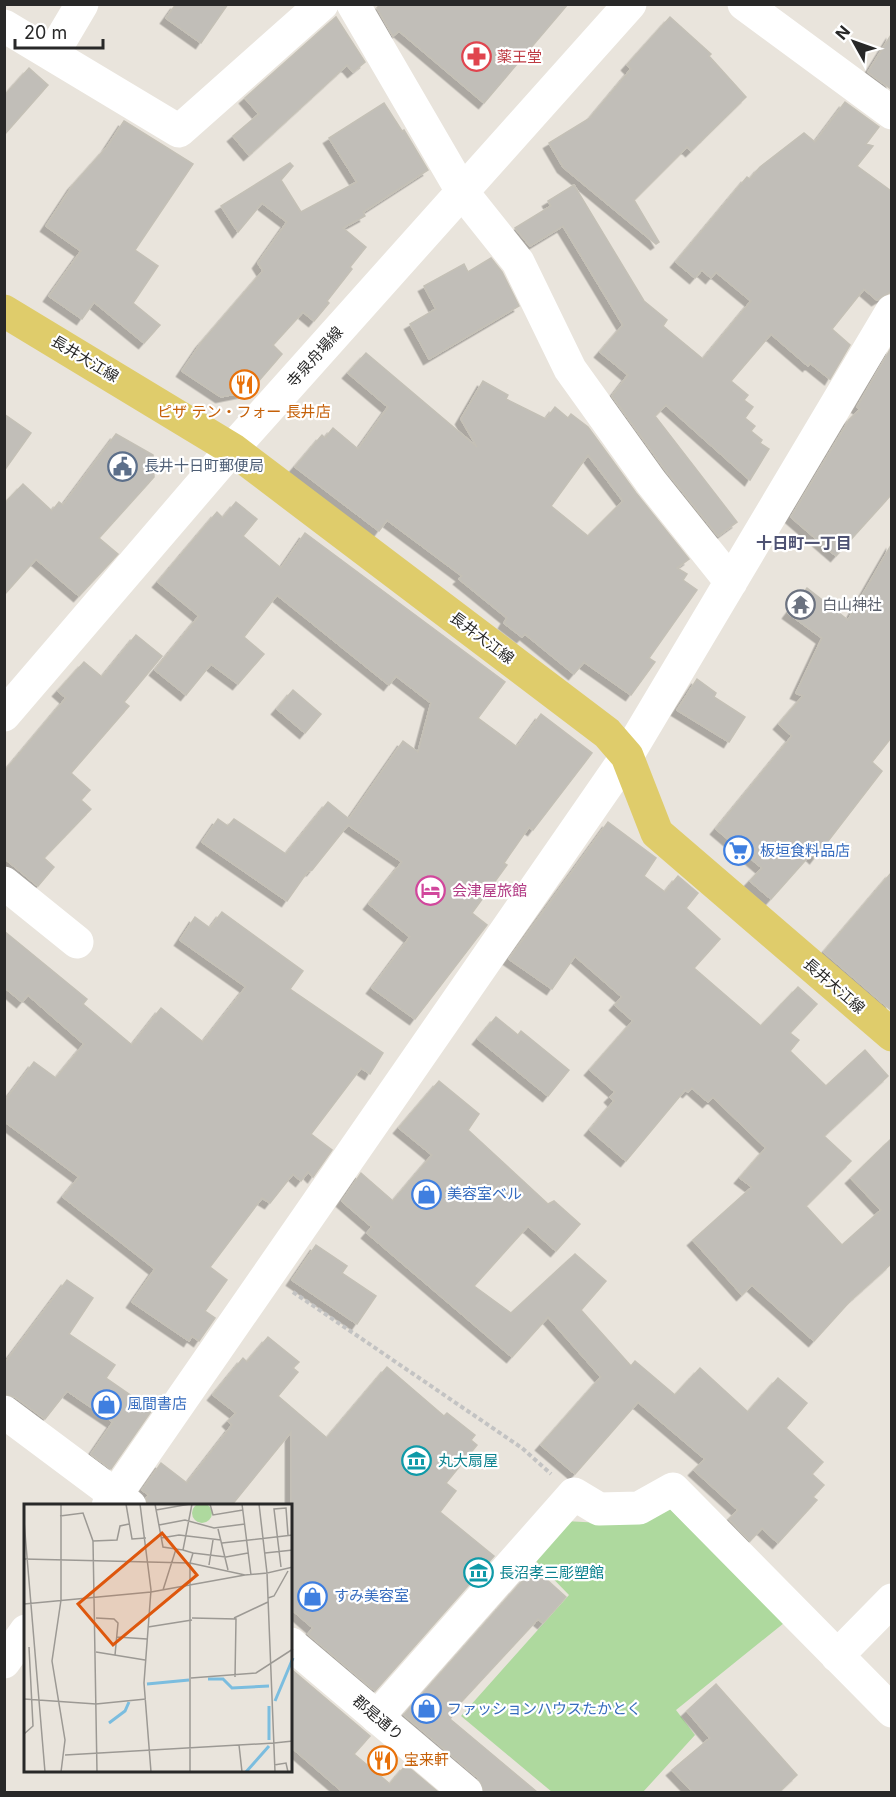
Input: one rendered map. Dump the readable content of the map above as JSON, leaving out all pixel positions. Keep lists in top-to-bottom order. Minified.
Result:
{"streets":{"main road":["長井大江線"],"street":["寺泉舟場線","郡是通り"]},"crossings":[["寺泉舟場線","長井大江線"]],"districts":["十日町一丁目"],"places":{"pharmacy":["薬王堂"],"restaurant":["ピザ テン・フォー 長井店","宝来軒"],"public building":["長井十日町郵便局"],"temple":["白山神社"],"supermarket":["板垣食料品店"],"hotel":["会津屋旅館"],"shop":["美容室ベル","風間書店","すみ美容室","ファッションハウスたかとく"],"museum":["丸大扇屋","長沼孝三彫塑館"]},"scale_bar":"20 m","north":"top left"}
